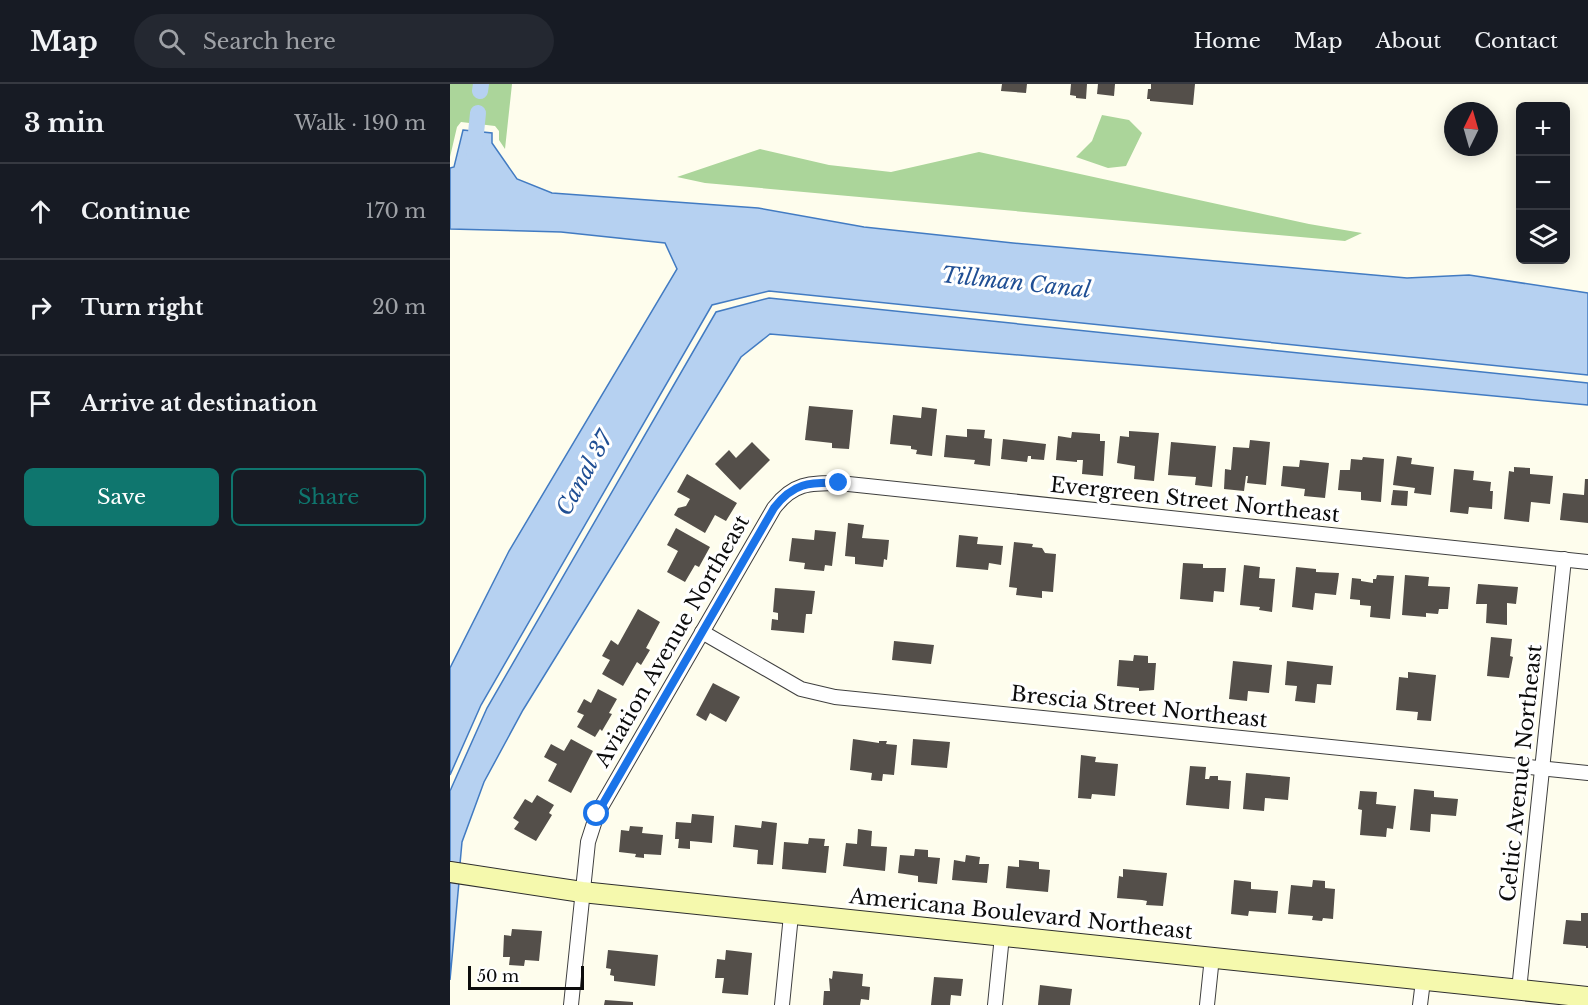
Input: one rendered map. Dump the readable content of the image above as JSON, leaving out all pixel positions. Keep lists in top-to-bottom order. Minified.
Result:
{"streets":{"street":["Evergreen Street Northeast","Aviation Avenue Northeast","Brescia Street Northeast","Celtic Avenue Northeast","Americana Boulevard Northeast"]},"crossings":[["Evergreen Street Northeast","Aviation Avenue Northeast"],["Evergreen Street Northeast","Celtic Avenue Northeast"],["Aviation Avenue Northeast","Brescia Street Northeast"],["Aviation Avenue Northeast","Americana Boulevard Northeast"],["Brescia Street Northeast","Celtic Avenue Northeast"],["Celtic Avenue Northeast","Americana Boulevard Northeast"]],"water":["Tillman Canal","Canal 37"],"scale_bar":"50 m","north":"top","page":{"header":"Map","search":"Search here","nav":["Home","Map","About","Contact"],"heading":["3 min","Walk · 190 m"],"map_buttons":["+","−"],"list":[["Continue","170 m"],["Turn right","20 m"],"Arrive at destination"],"buttons":["Save","Share"],"scale":"50 m"}}
